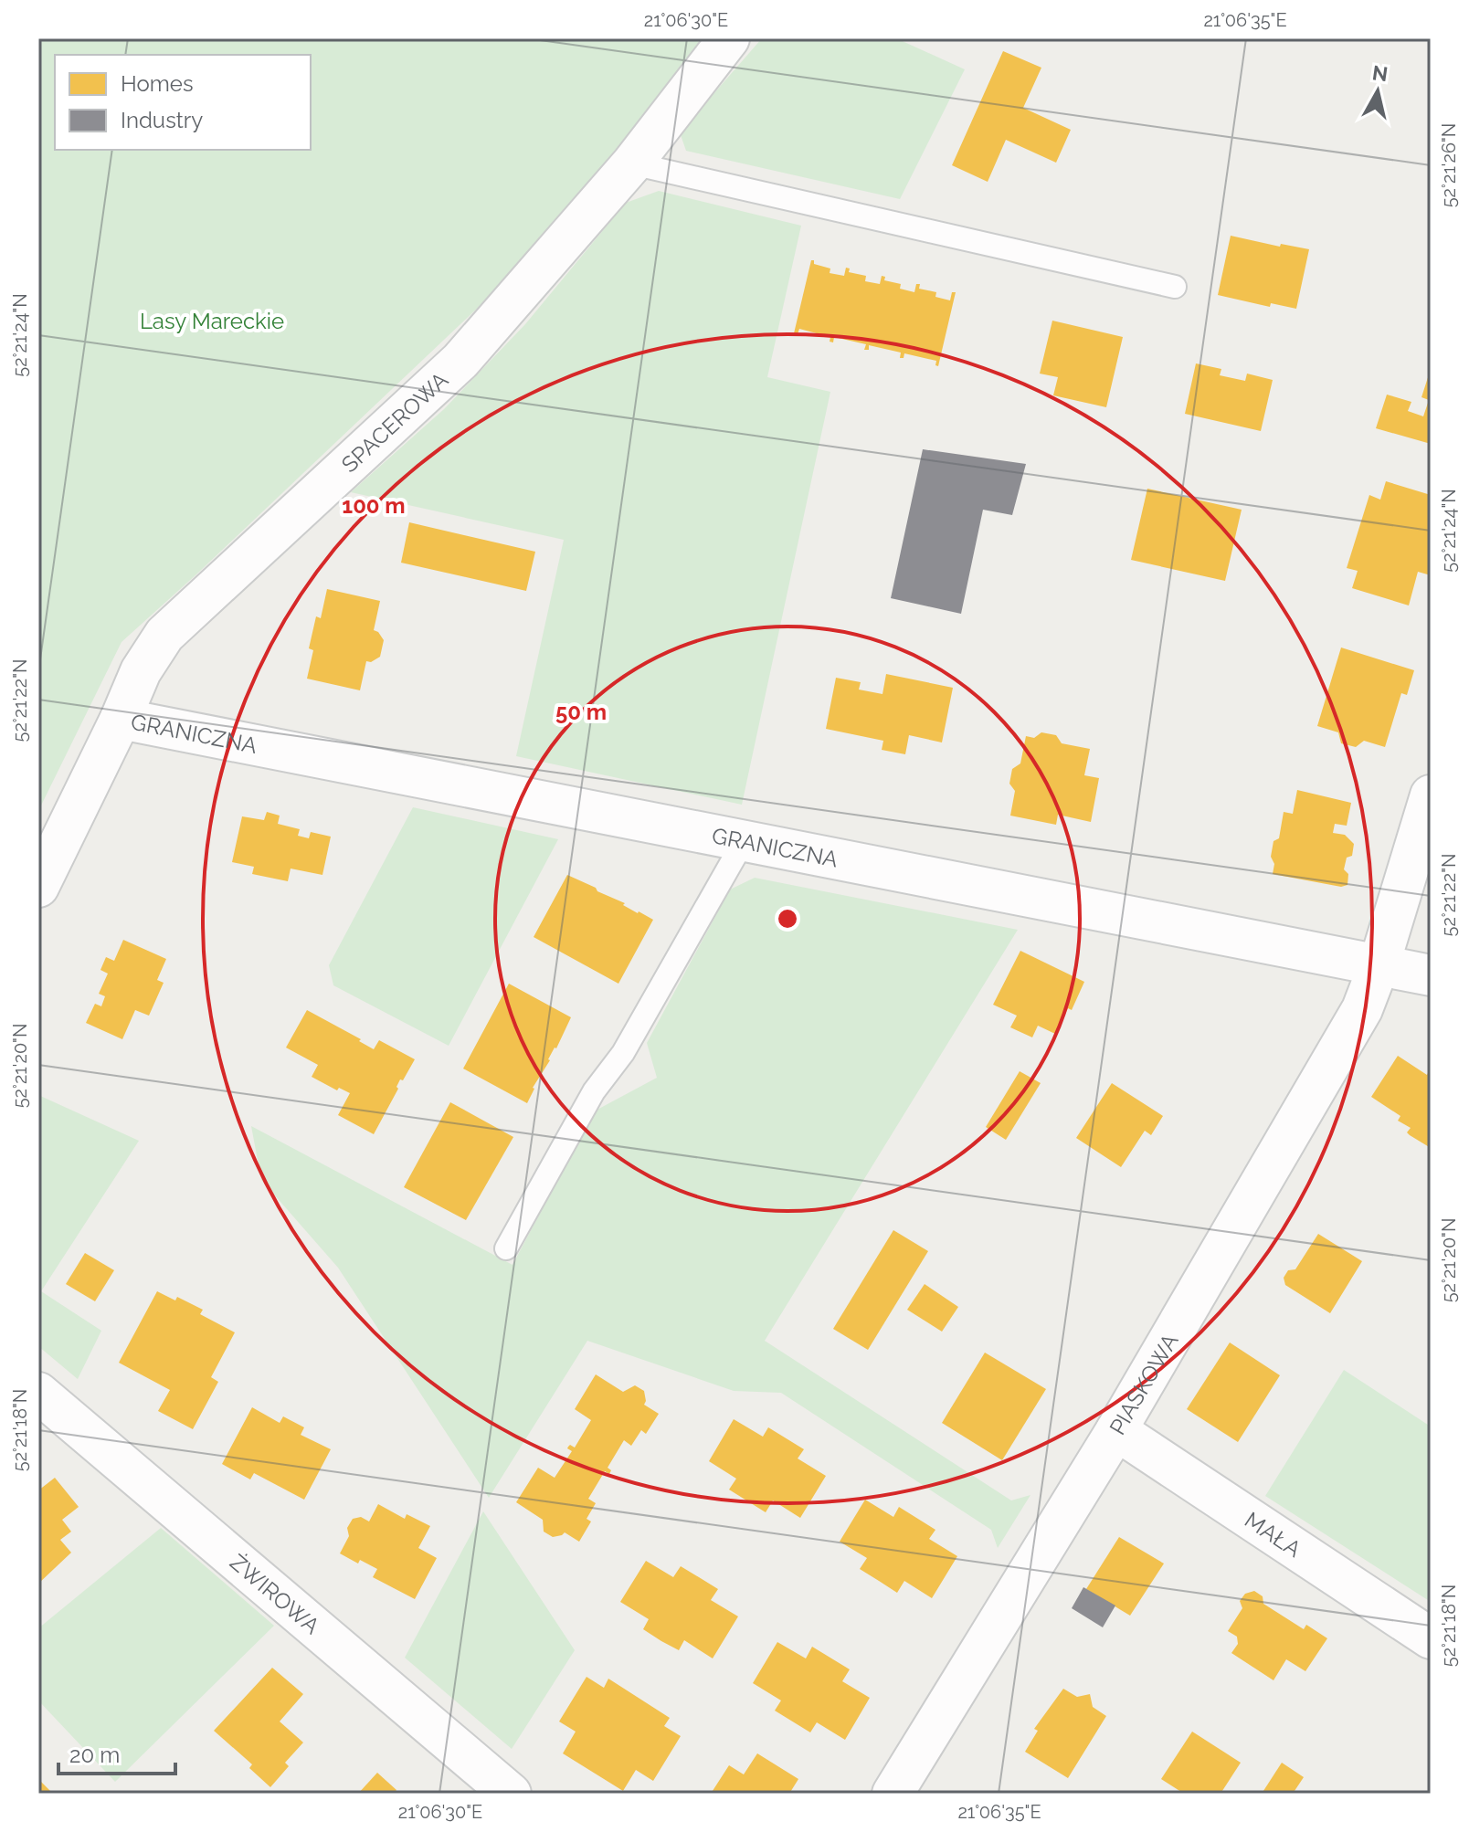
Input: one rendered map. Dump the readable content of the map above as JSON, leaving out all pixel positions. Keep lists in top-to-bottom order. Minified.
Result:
{"streets":{"street":["SPACEROWA","GRANICZNA","PIASKOWA","MAŁA","ŻWIROWA"]},"crossings":[["SPACEROWA","GRANICZNA"],["GRANICZNA","PIASKOWA"],["PIASKOWA","MAŁA"]],"parks":["Lasy Mareckie"],"legend":["Homes","Industry"],"scale_bar":"20 m","north":"top","coordinates":["21°06'30\"E","21°06'35\"E","52°21'26\"N","52°21'24\"N","52°21'22\"N","52°21'20\"N","52°21'18\"N"],"rings":["100 m","50 m"]}
